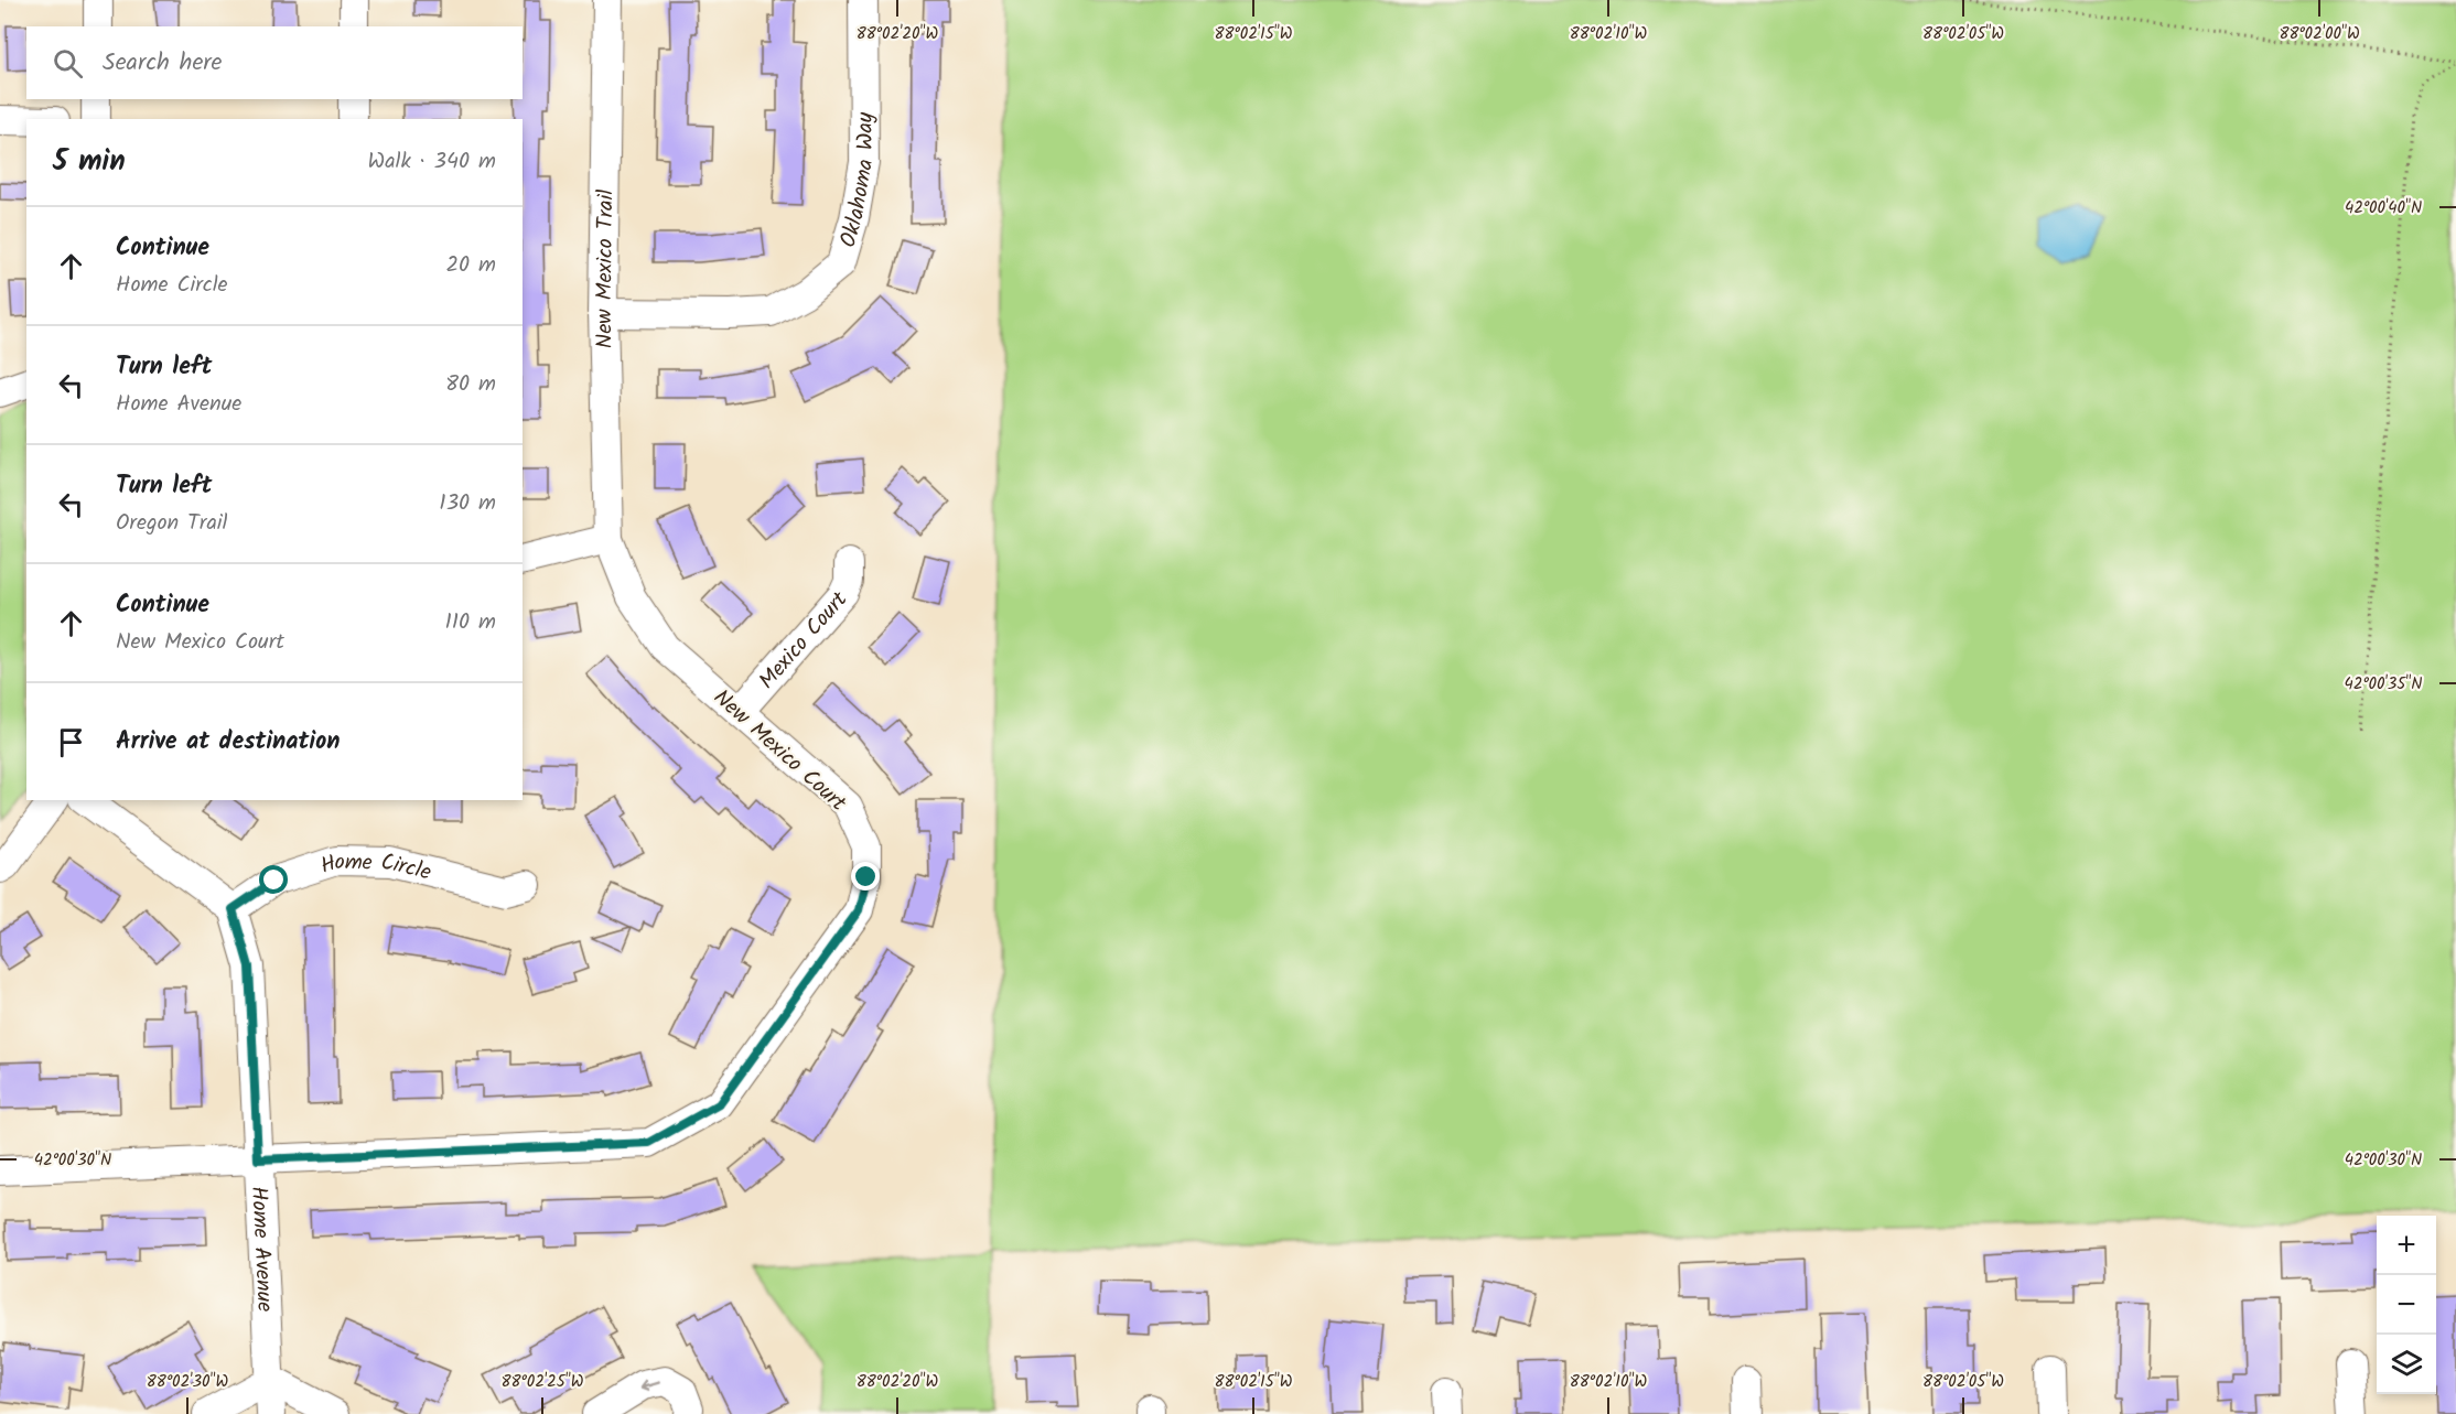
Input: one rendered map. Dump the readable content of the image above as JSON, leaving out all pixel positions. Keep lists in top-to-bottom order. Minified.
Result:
{"streets":{"street":["Oklahoma Way","New Mexico Trail","Mexico Court","New Mexico Court","Home Circle","Home Avenue"]},"crossings":[["Oklahoma Way","New Mexico Trail"],["New Mexico Trail","New Mexico Court"],["Mexico Court","New Mexico Court"],["New Mexico Court","Home Avenue"],["Home Circle","Home Avenue"]],"page":{"search":"Search here","heading":["5 min","Walk · 340 m"],"list":[["Continue","Home Circle","20 m"],["Turn left","Home Avenue","80 m"],["Turn left","Oregon Trail","130 m"],["Continue","New Mexico Court","110 m"],"Arrive at destination"],"map_buttons":["+","−"]},"coordinates":["88°02'20\"W","88°02'15\"W","88°02'10\"W","88°02'05\"W","88°02'00\"W","42°00'40\"N","42°00'35\"N","42°00'30\"N","88°02'30\"W","88°02'25\"W"]}
